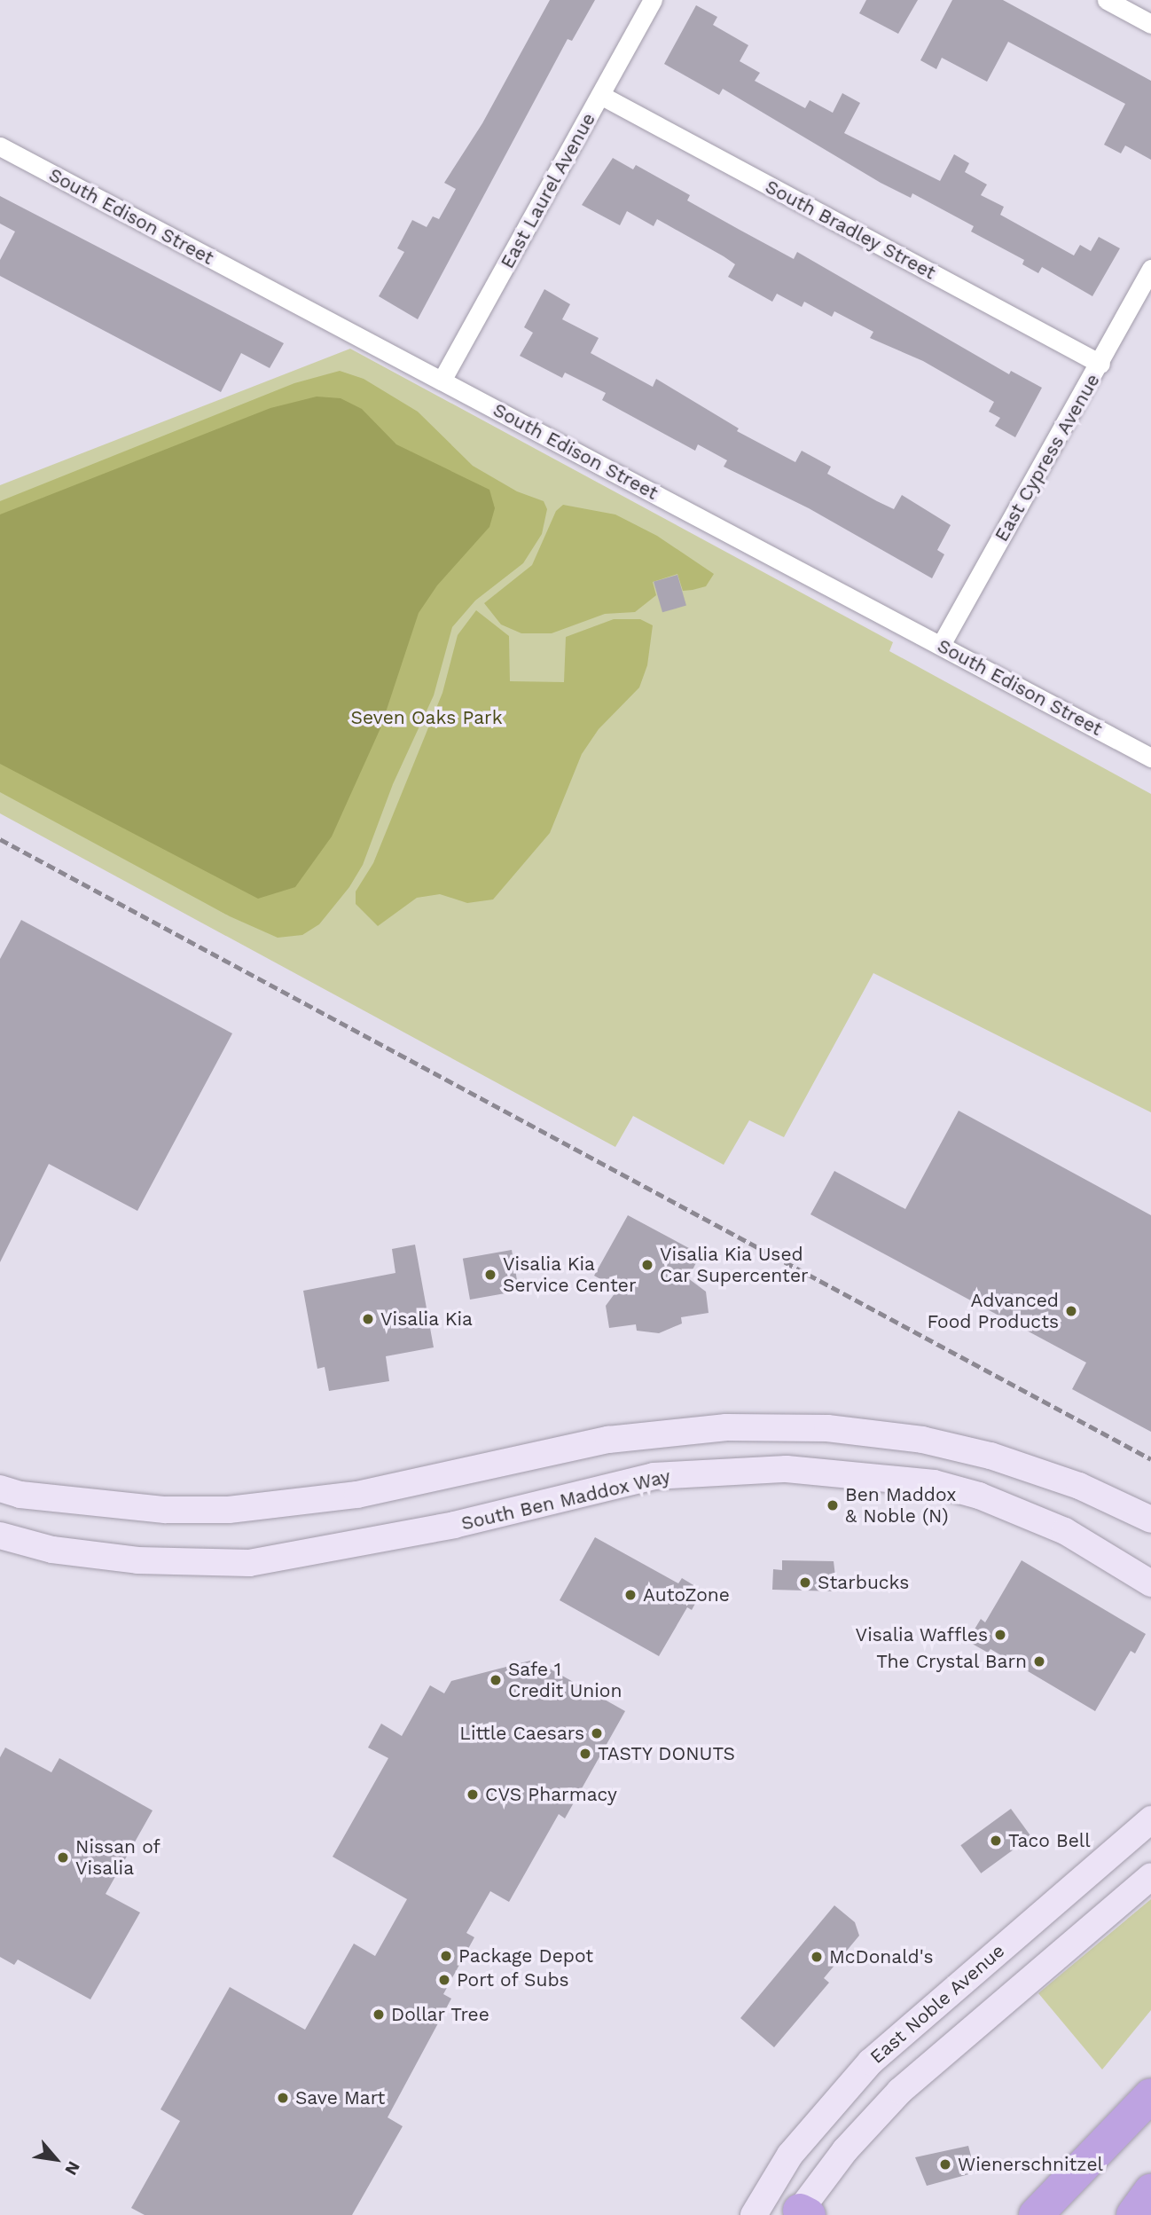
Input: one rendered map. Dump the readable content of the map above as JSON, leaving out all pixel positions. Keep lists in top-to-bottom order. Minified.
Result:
{"streets":{"main road":["South Ben Maddox Way","East Noble Avenue"],"street":["East Laurel Avenue","South Edison Street","South Bradley Street","East Cypress Avenue"]},"crossings":[["East Laurel Avenue","South Edison Street"],["East Laurel Avenue","South Bradley Street"],["South Edison Street","East Cypress Avenue"],["South Bradley Street","East Cypress Avenue"]],"parks":["Seven Oaks Park"],"places":["Visalia Kia Used Car Supercenter","Visalia Kia Service Center","Advanced Food Products","Visalia Kia","Ben Maddox & Noble (N)","Starbucks","AutoZone","Visalia Waffles","The Crystal Barn","Safe 1 Credit Union","Little Caesars","TASTY DONUTS","CVS Pharmacy","Taco Bell","Nissan of Visalia","Package Depot","McDonald's","Port of Subs","Dollar Tree","Save Mart","Wienerschnitzel"],"north":"bottom right"}
